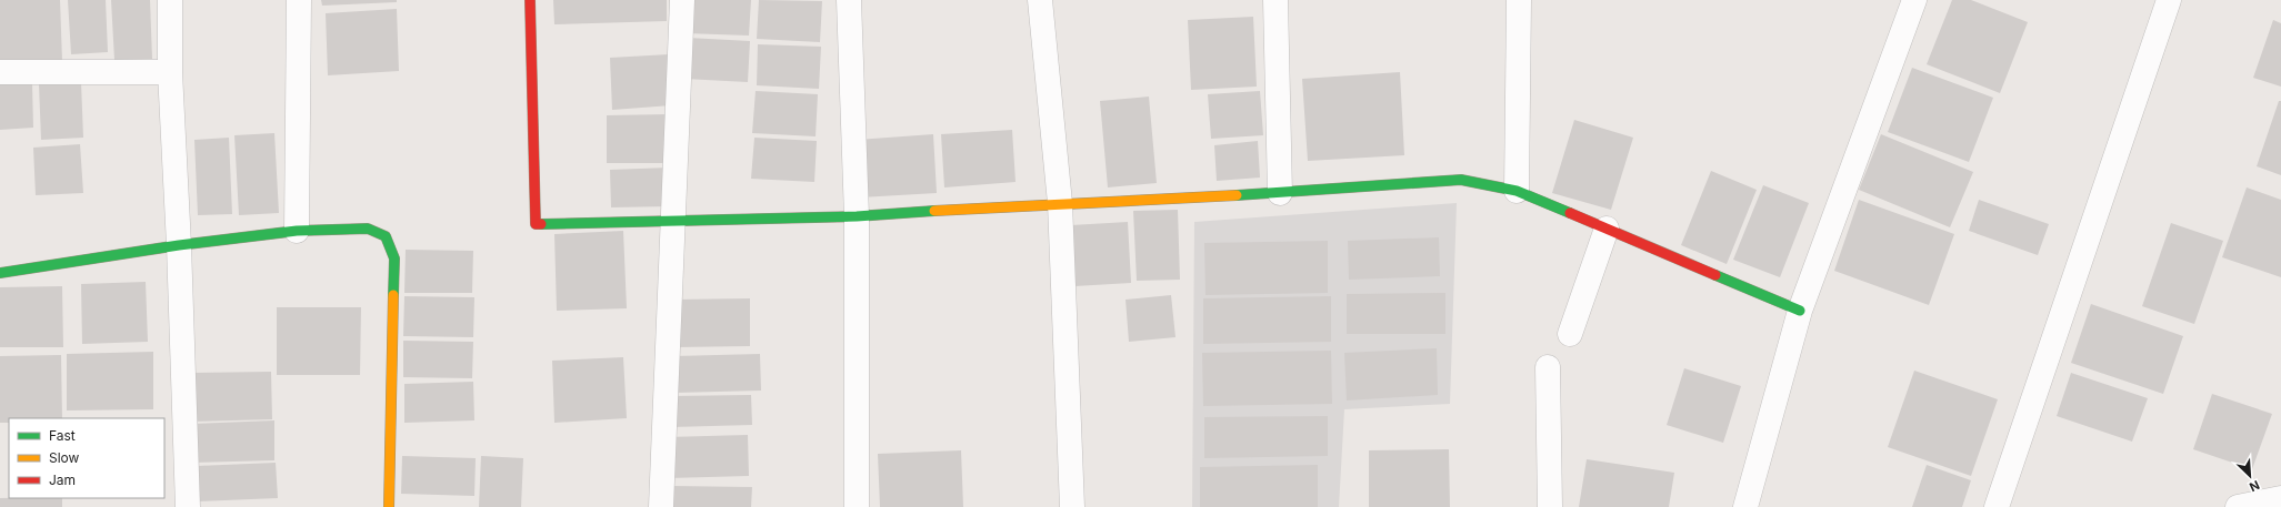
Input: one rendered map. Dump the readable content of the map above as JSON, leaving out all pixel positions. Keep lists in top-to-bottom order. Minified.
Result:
{"legend":["Fast","Slow","Jam"],"north":"bottom right"}
